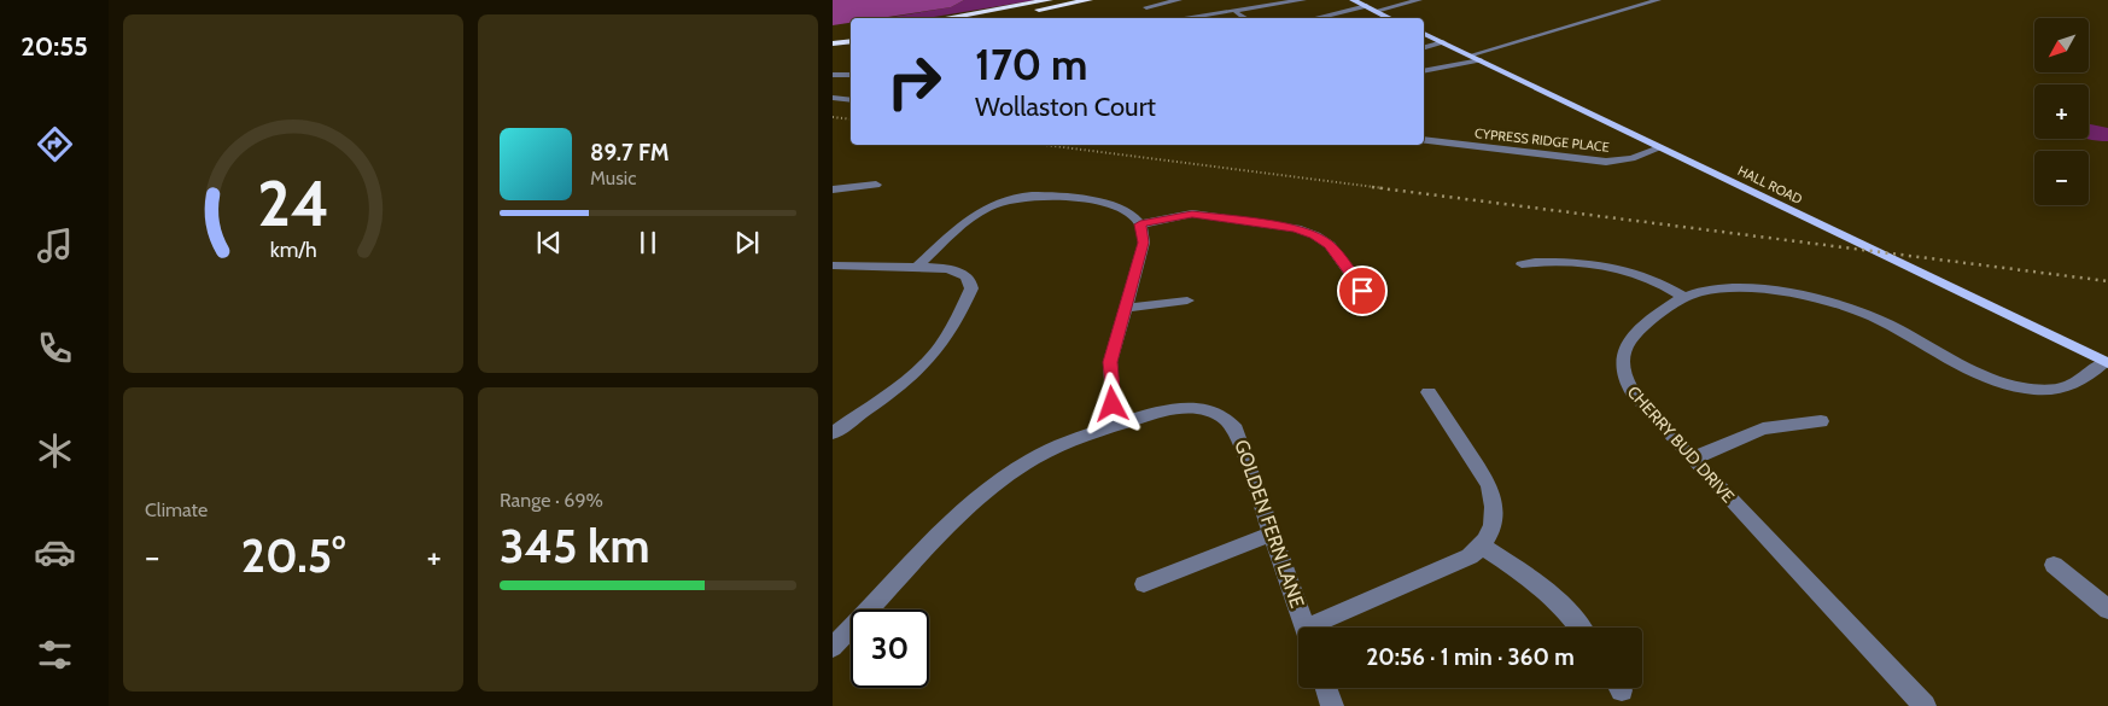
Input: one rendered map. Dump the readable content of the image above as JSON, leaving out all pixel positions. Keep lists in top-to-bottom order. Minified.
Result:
{"streets":{"main road":["HALL ROAD"],"street":["CYPRESS RIDGE PLACE","CHERRY BUD DRIVE","GOLDEN FERN LANE"]},"crossings":[["CYPRESS RIDGE PLACE","HALL ROAD"],["HALL ROAD","CHERRY BUD DRIVE"]],"north":"bottom left","page":{"tabs":"20:55","map_buttons":["+","−"],"turn":["170 m","Wollaston Court"],"song":["89.7 FM","Music"],"tile":["Climate",["Range · 69%","345 km"]],"heat":["−","20.5°","+"],"limit":"30","trip":"20:56 · 1 min · 360 m","gauge":["24","km/h"]}}
